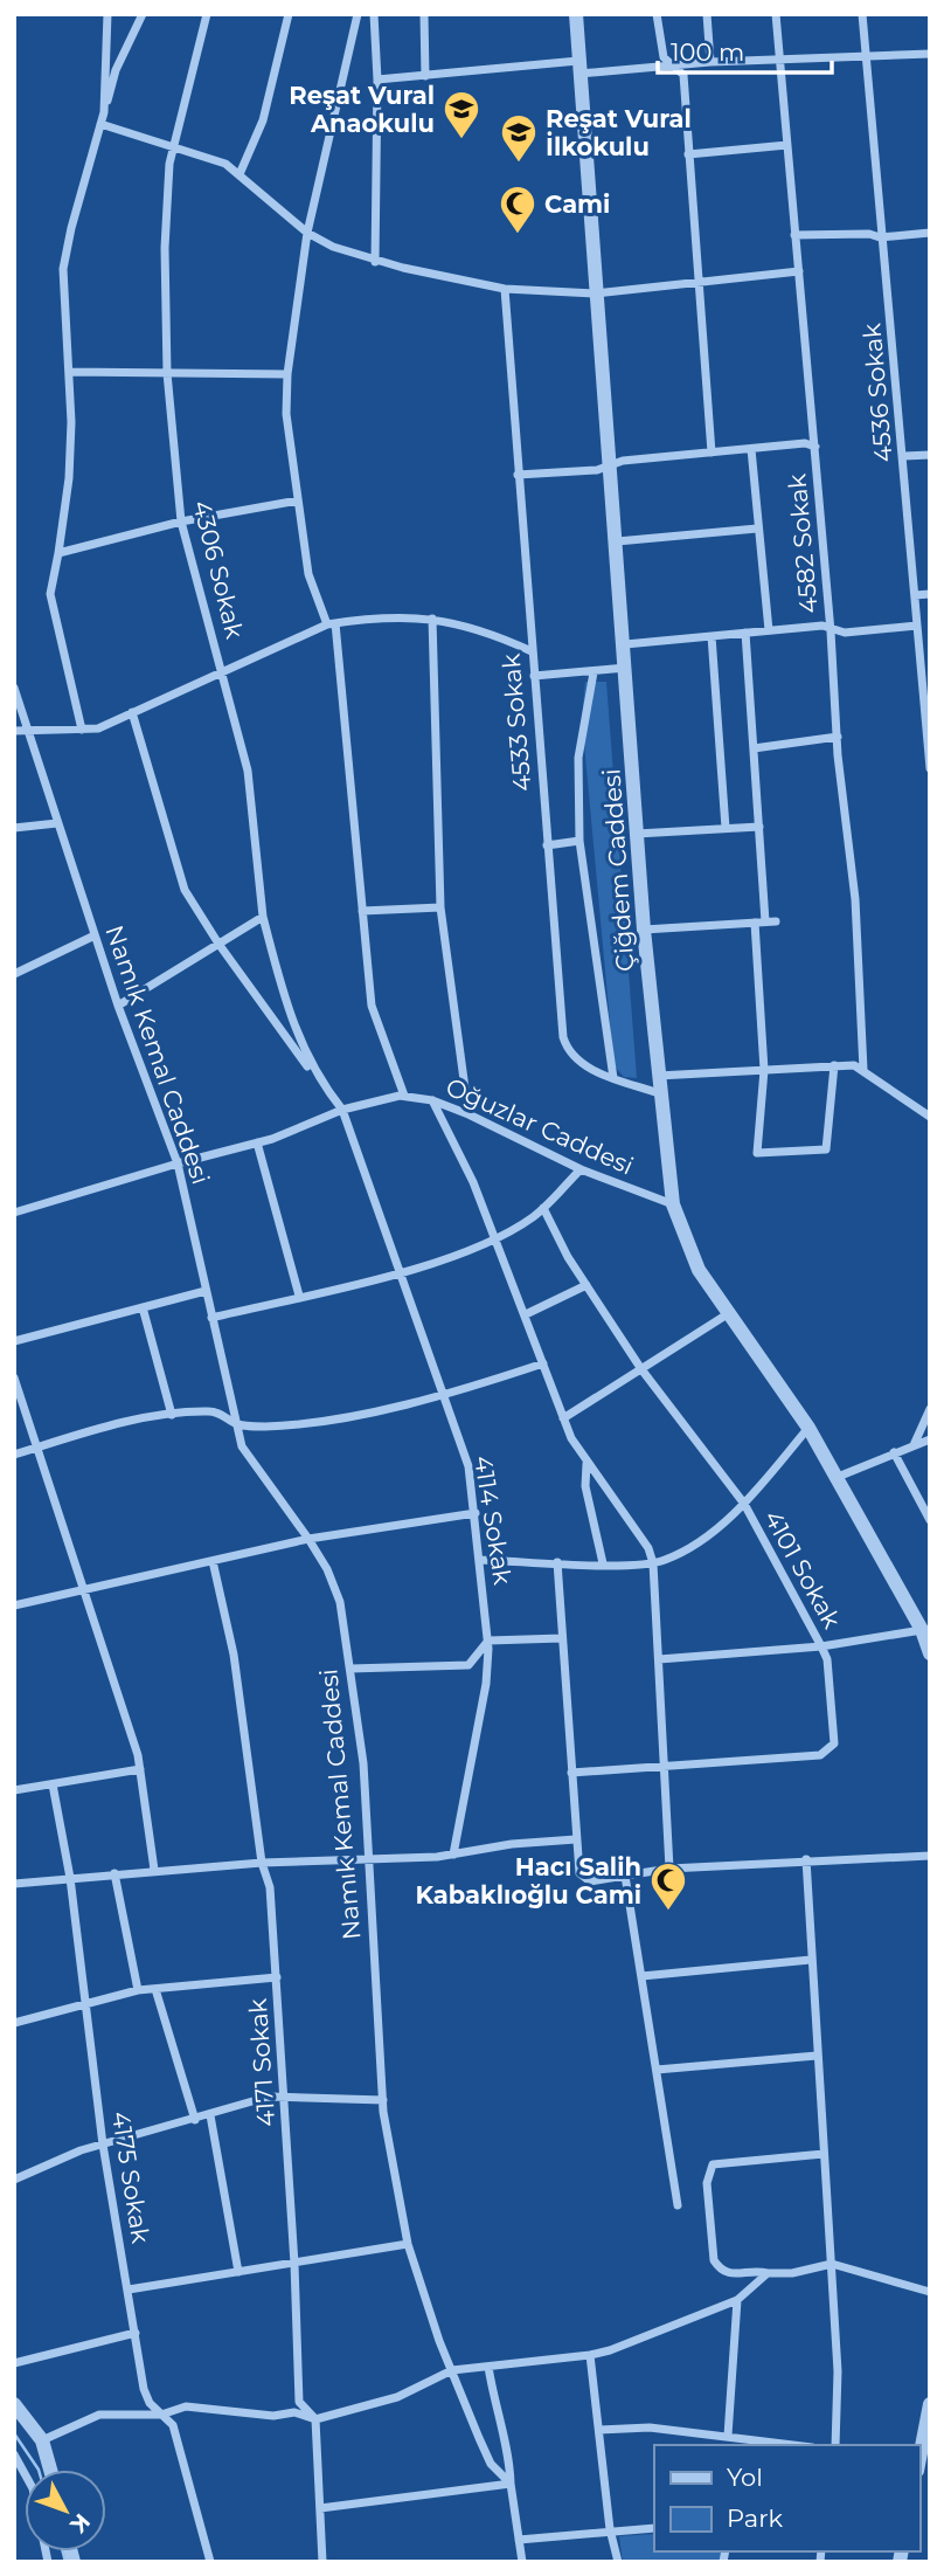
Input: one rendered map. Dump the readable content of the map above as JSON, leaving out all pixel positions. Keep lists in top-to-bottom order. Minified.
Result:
{"streets":{"street":["4536 Sokak","4582 Sokak","4306 Sokak","4533 Sokak","Çiğdem Caddesi","Namık Kemal Caddesi","Oğuzlar Caddesi","4114 Sokak","4101 Sokak","4171 Sokak","4175 Sokak"]},"crossings":[["4306 Sokak","4114 Sokak"],["4533 Sokak","Çiğdem Caddesi"],["Çiğdem Caddesi","Oğuzlar Caddesi"],["Namık Kemal Caddesi","Oğuzlar Caddesi"],["Oğuzlar Caddesi","4114 Sokak"]],"places":{"school or university":["Reşat Vural Anaokulu","Reşat Vural İlkokulu"],"mosque":["Cami","Hacı Salih Kabaklıoğlu Cami"]},"legend":["Yol","Park"],"scale_bar":"100 m","north":"bottom right"}
